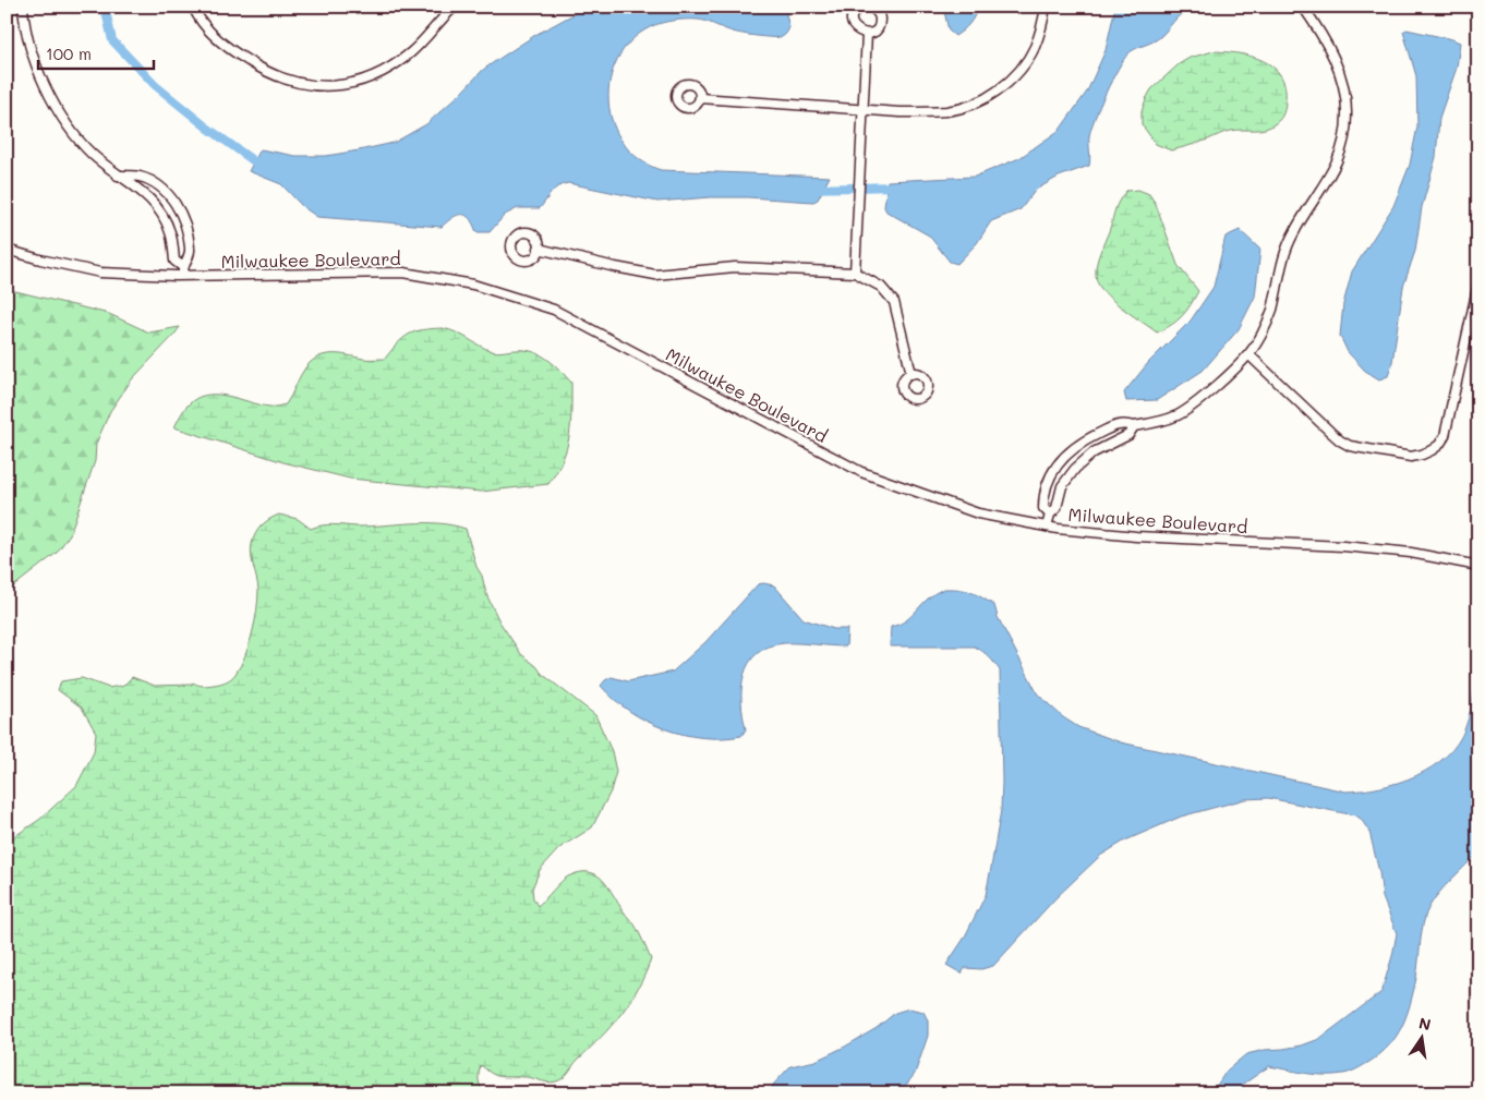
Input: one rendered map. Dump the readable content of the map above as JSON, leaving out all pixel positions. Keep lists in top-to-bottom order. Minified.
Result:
{"streets":{"street":["Milwaukee Boulevard"]},"scale_bar":"100 m","north":"top"}
